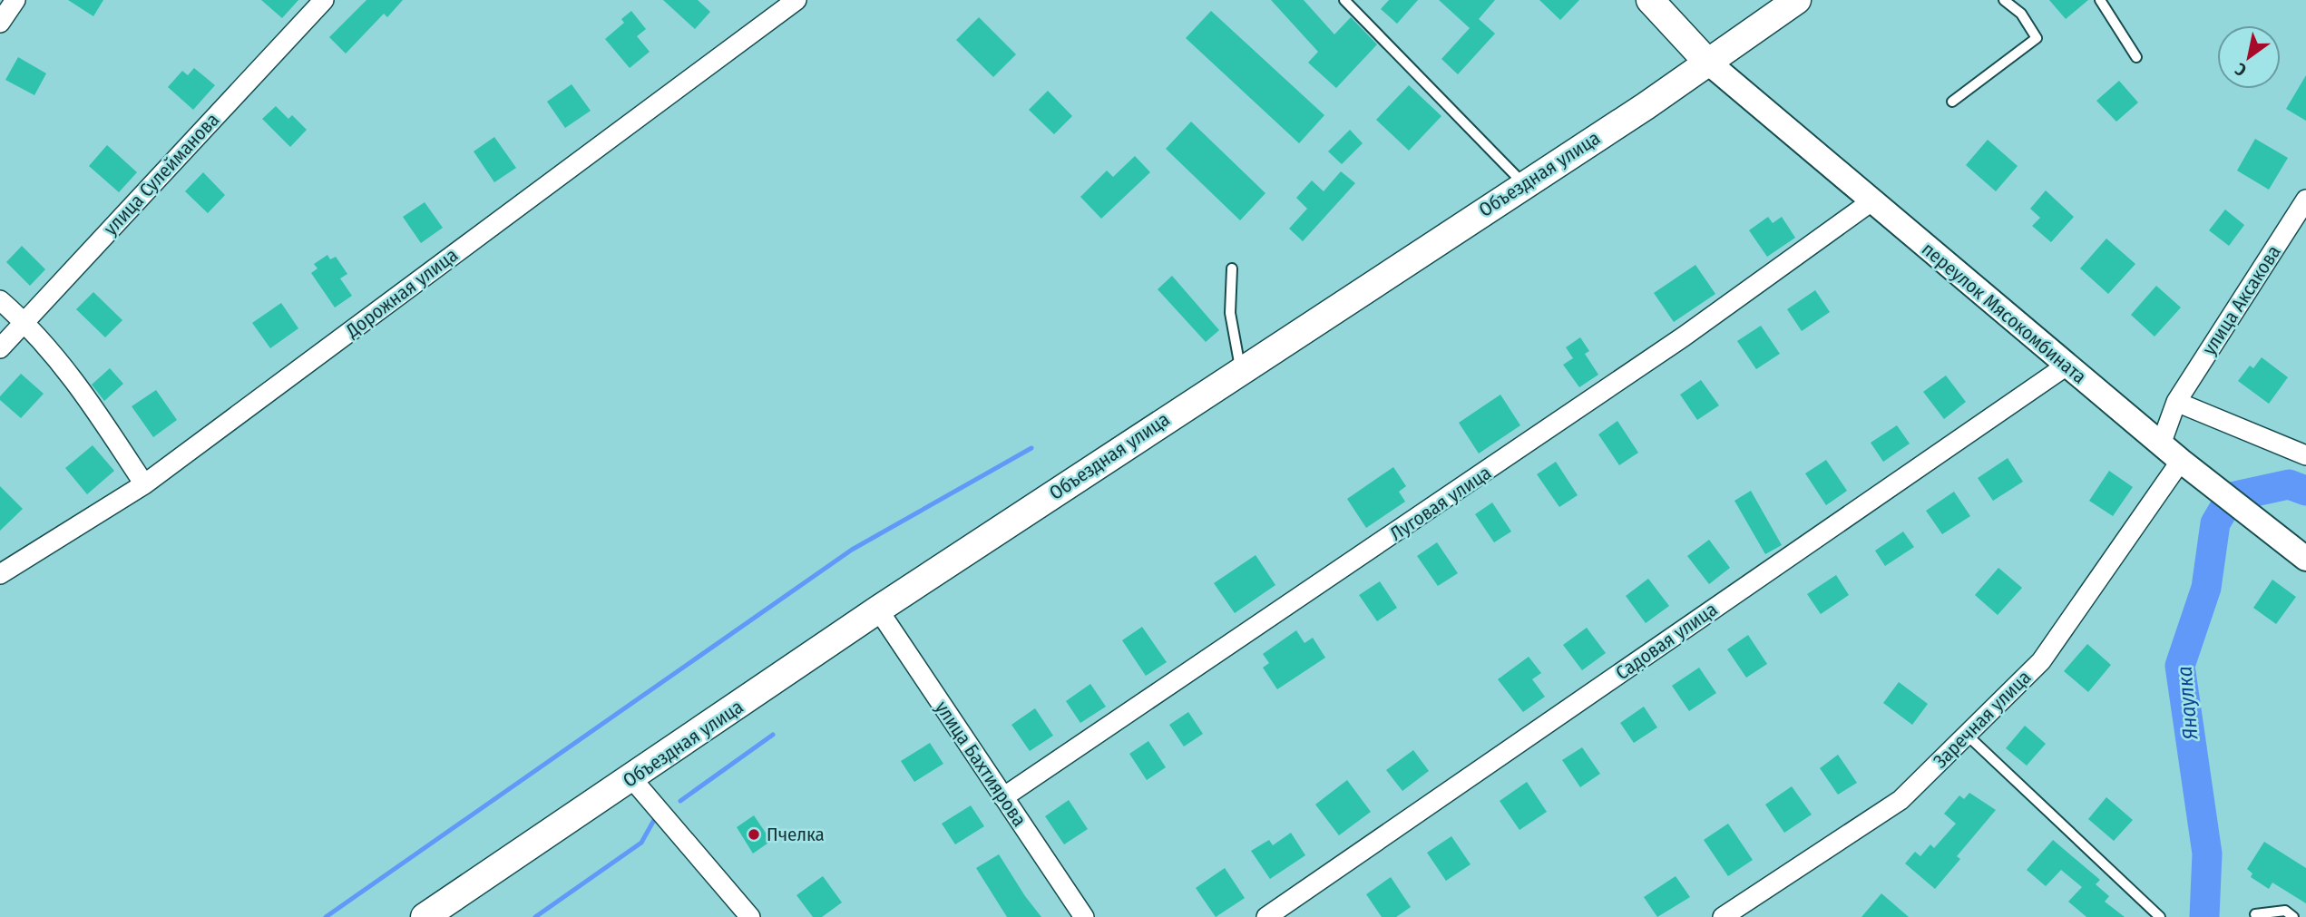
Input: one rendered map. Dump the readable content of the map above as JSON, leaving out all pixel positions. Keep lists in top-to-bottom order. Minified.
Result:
{"streets":{"main road":["Объездная улица"],"street":["улица Сулейманова","Дорожная улица","улица Аксакова","переулок Мясокомбината","Луговая улица","Садовая улица","Заречная улица","улица Бахтиярова"]},"crossings":[["Объездная улица","переулок Мясокомбината"],["Объездная улица","улица Бахтиярова"],["улица Аксакова","переулок Мясокомбината"],["переулок Мясокомбината","Луговая улица"],["переулок Мясокомбината","Садовая улица"],["переулок Мясокомбината","Заречная улица"],["Луговая улица","улица Бахтиярова"]],"water":["Янаулка"],"places":["Пчелка"],"north":"bottom left"}
